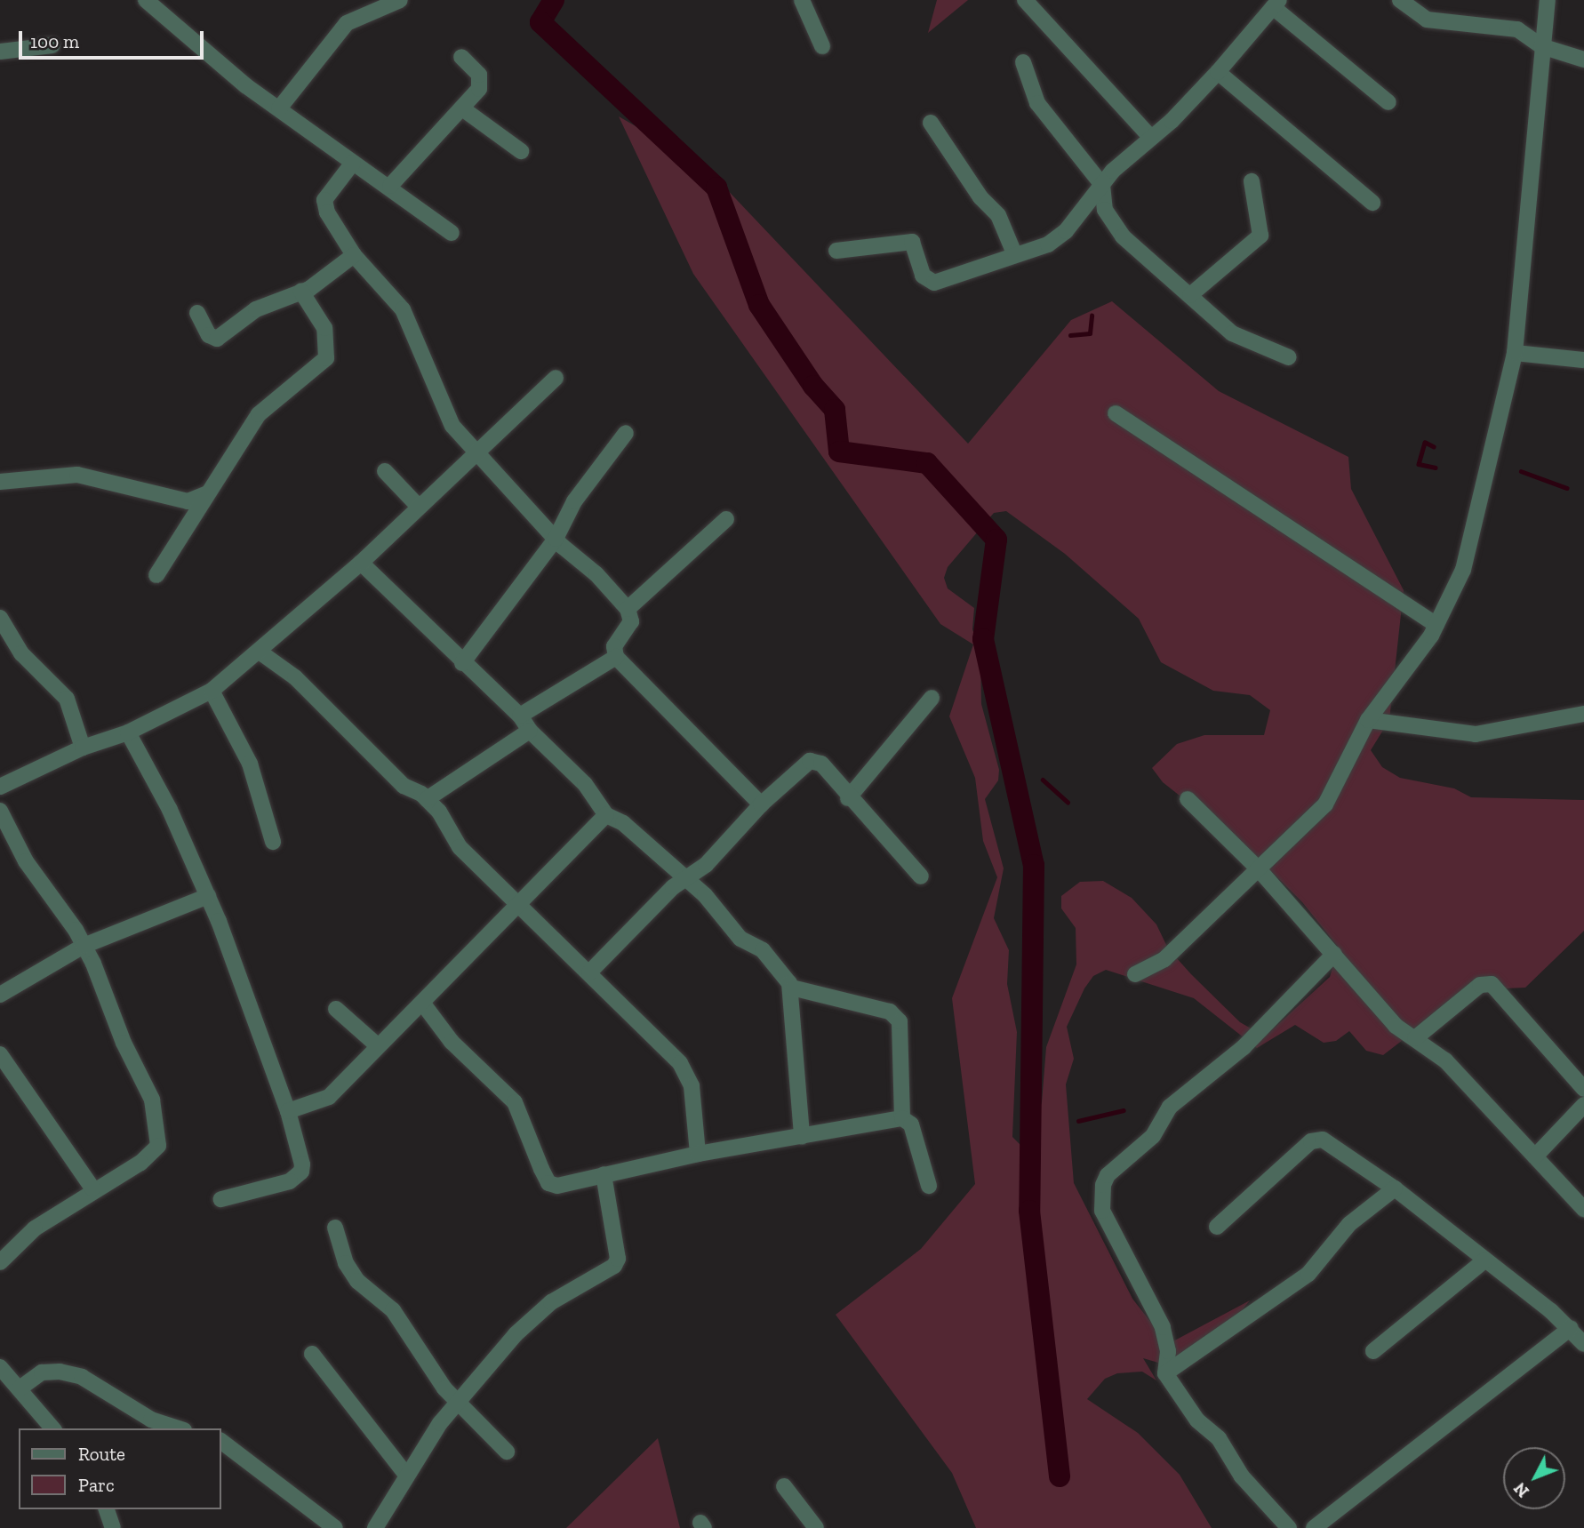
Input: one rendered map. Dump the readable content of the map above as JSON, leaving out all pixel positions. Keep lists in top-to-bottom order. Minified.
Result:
{"legend":["Route","Parc"],"scale_bar":"100 m","north":"bottom left"}
